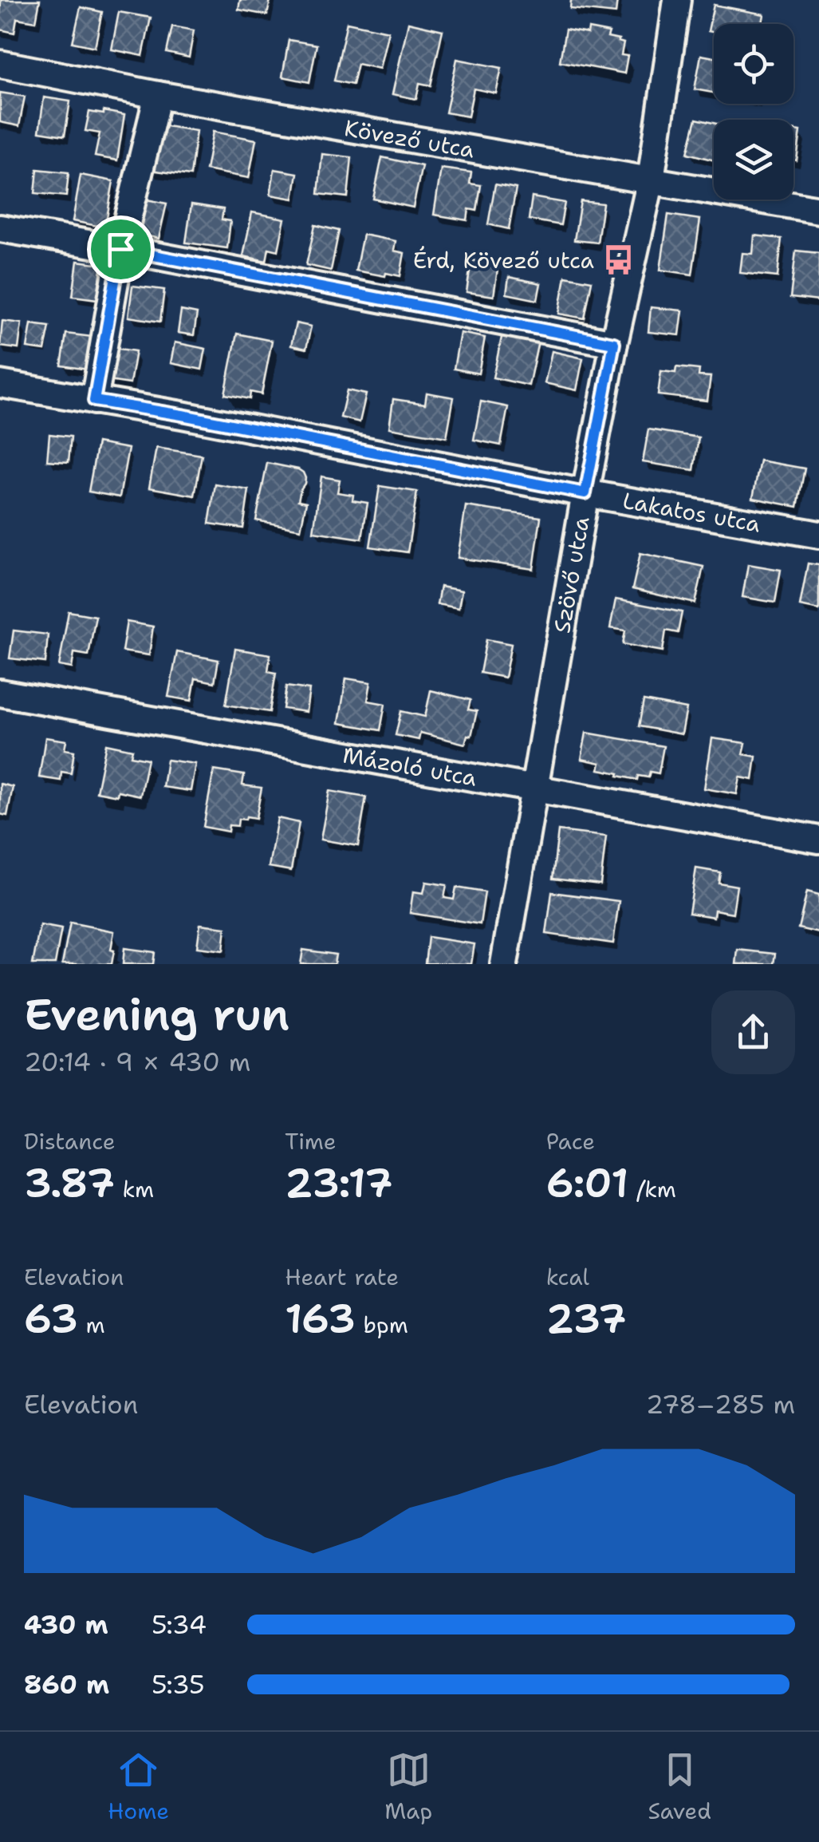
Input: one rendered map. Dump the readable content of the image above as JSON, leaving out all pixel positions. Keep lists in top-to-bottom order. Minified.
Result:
{"streets":{"street":["Kövező utca","Lakatos utca","Szövő utca","Mázoló utca"]},"crossings":[["Kövező utca","Szövő utca"],["Lakatos utca","Szövő utca"],["Szövő utca","Mázoló utca"]],"places":{"bus stop":["Érd, Kövező utca"]},"page":{"heading":["Evening run","20:14 · 9 × 430 m"],"stats":[["Distance","3.87 km"],["Time","23:17"],["Pace","6:01 /km"],["Elevation","63 m"],["Heart rate","163 bpm"],["kcal","237"]],"chart":["Elevation","278–285 m"],"list":[{"name":"430 m","note":"5:34"},{"name":"860 m","note":"5:35"}],"tabs":["Home","Map","Saved"]}}
